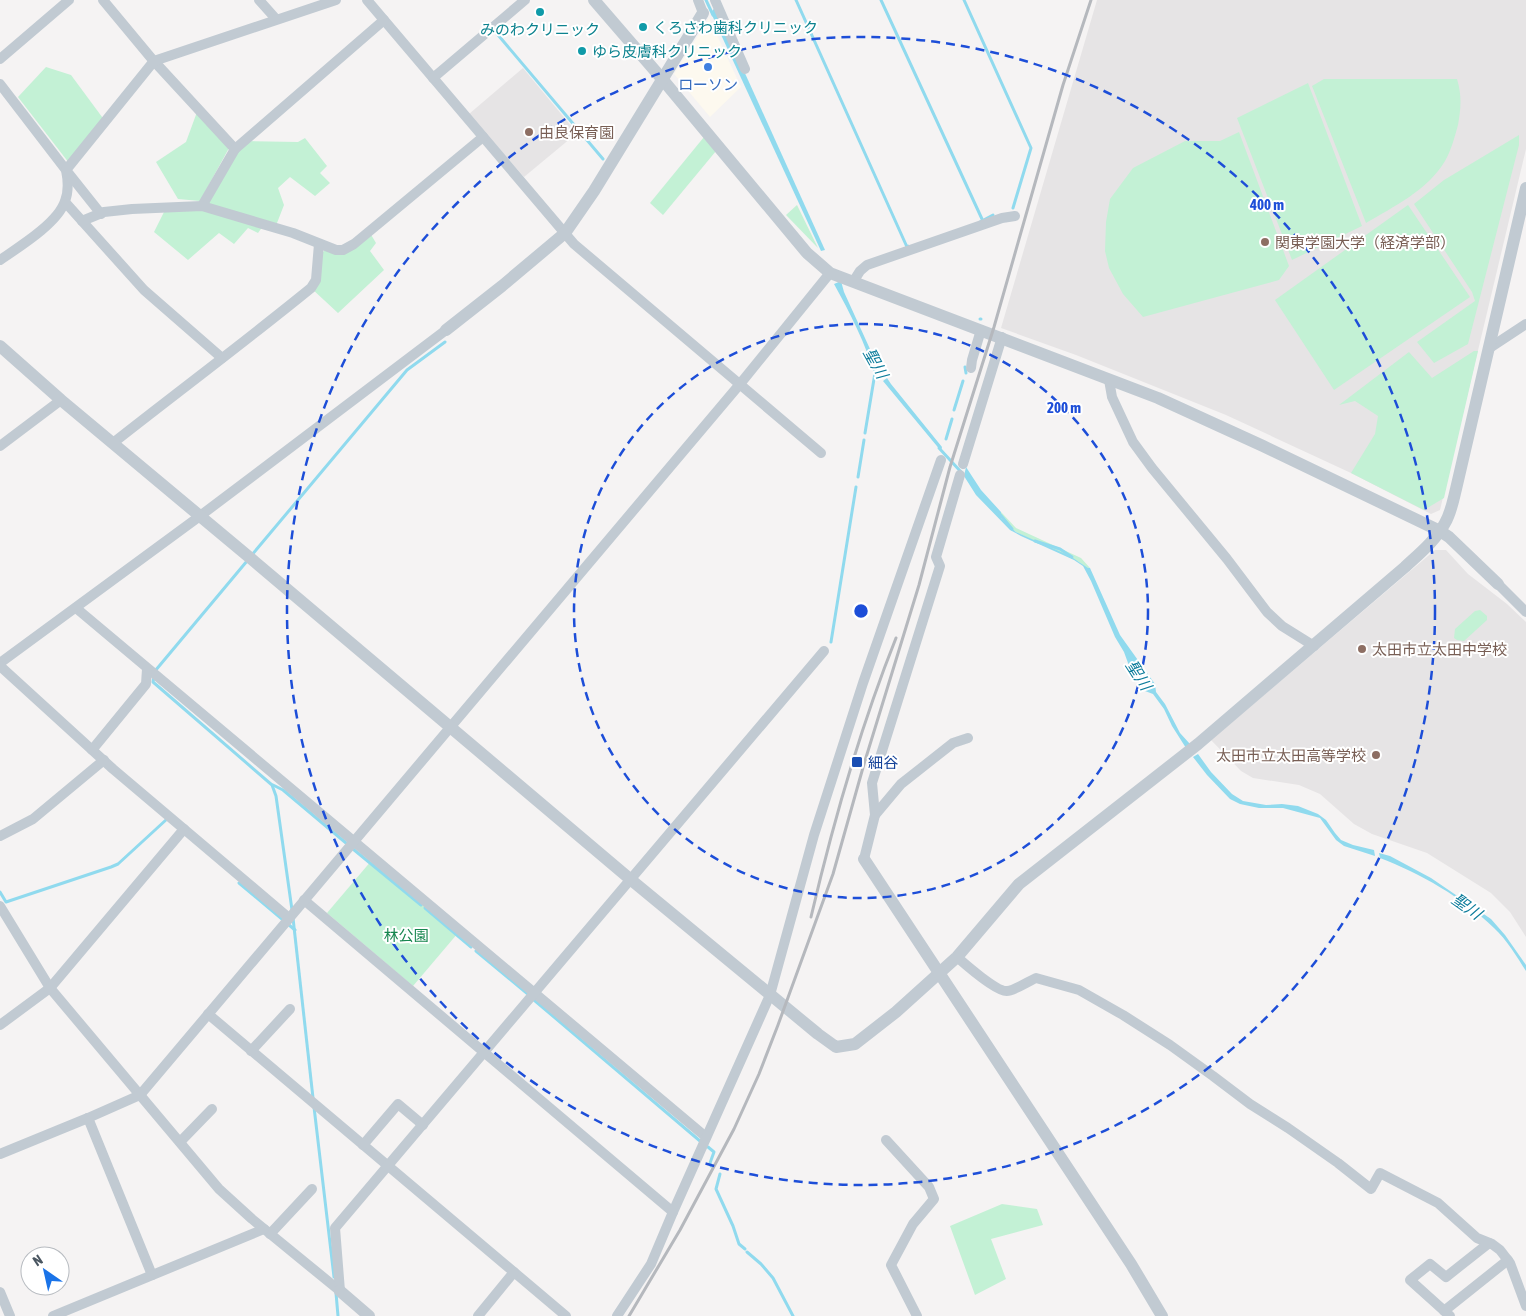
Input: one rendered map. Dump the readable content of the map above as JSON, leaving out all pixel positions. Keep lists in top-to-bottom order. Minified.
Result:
{"water":["聖川"],"parks":["林公園"],"places":{"other":["みのわクリニック","くろさわ歯科クリニック","ゆら皮膚科クリニック","ローソン","由良保育園","関東学園大学（経済学部）","太田市立太田中学校","太田市立太田高等学校"],"transit":["細谷"]},"north":"top left","rings":["400 m","200 m"]}
